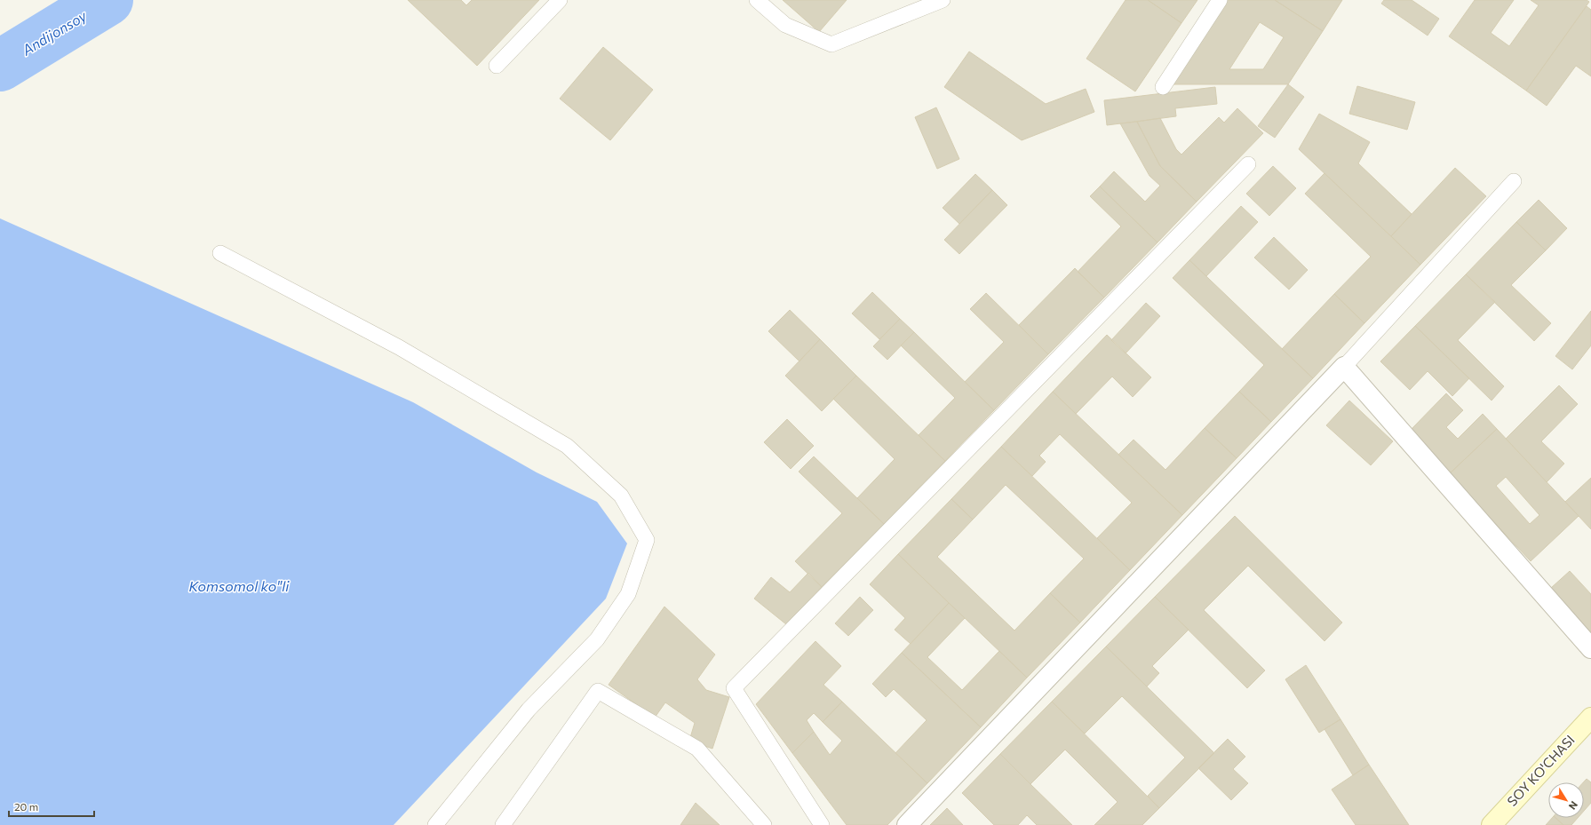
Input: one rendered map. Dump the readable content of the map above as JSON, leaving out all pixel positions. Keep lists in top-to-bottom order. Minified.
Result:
{"streets":{"main road":["SOY KO'CHASI"]},"water":["Andijonsoy","Komsomol ko\"li"],"scale_bar":"20 m","north":"bottom right"}
